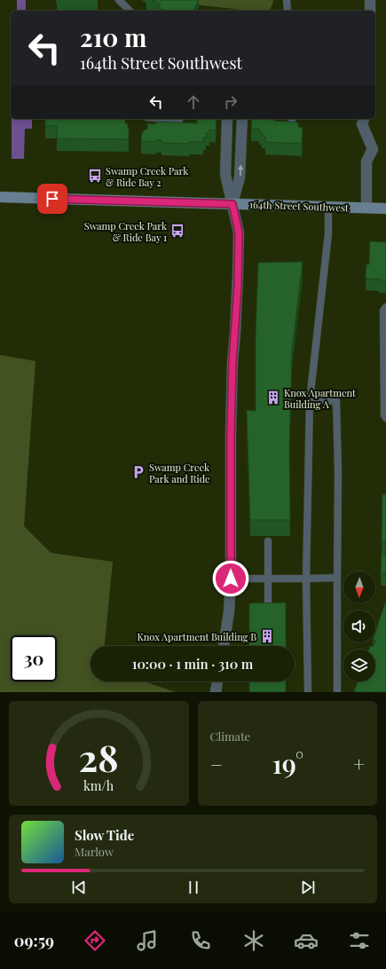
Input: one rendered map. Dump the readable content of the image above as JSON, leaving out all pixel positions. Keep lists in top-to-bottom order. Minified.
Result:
{"streets":{"main road":["164th Street Southwest"]},"places":{"bus stop":["Swamp Creek Park & Ride Bay 2","Swamp Creek Park & Ride Bay 1"],"building":["Knox Apartment Building A","Knox Apartment Building B"],"parking":["Swamp Creek Park and Ride"]},"north":"bottom","page":{"turn":["210 m","164th Street Southwest"],"limit":"30","trip":"10:00 · 1 min · 310 m","tile":"Climate","heat":["−","19°","+"],"song":["Slow Tide","Marlow"],"tabs":"09:59","gauge":["28","km/h"]}}
